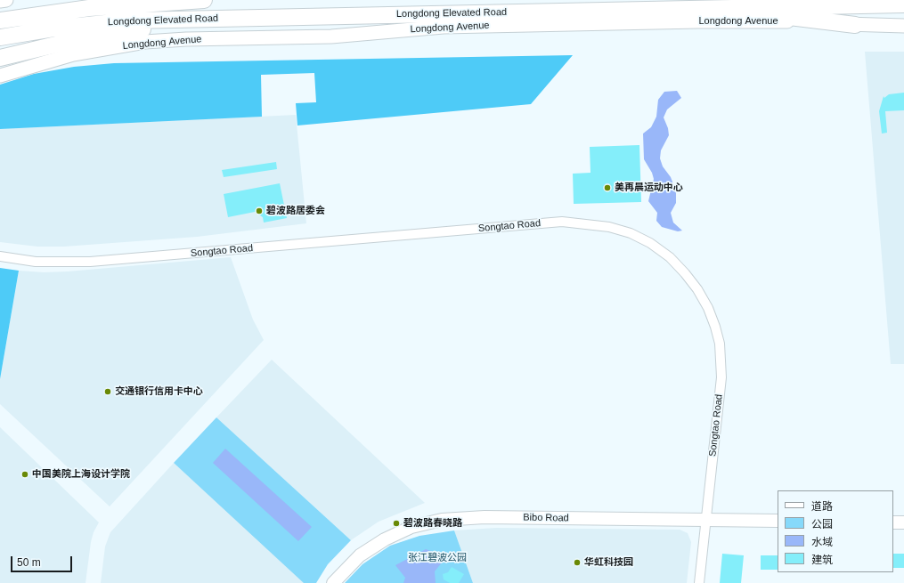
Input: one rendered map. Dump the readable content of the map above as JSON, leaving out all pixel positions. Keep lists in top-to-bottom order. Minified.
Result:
{"streets":{"highway":["Longdong Elevated Road"],"main road":["Longdong Avenue"],"street":["Songtao Road","Bibo Road"]},"crossings":[["Songtao Road","Bibo Road"]],"parks":["张江碧波公园"],"places":["美再晨运动中心","碧波路居委会","交通银行信用卡中心","中国美院上海设计学院","碧波路春晓路","华虹科技园"],"legend":["道路","公园","水域","建筑"],"scale_bar":"50 m"}
